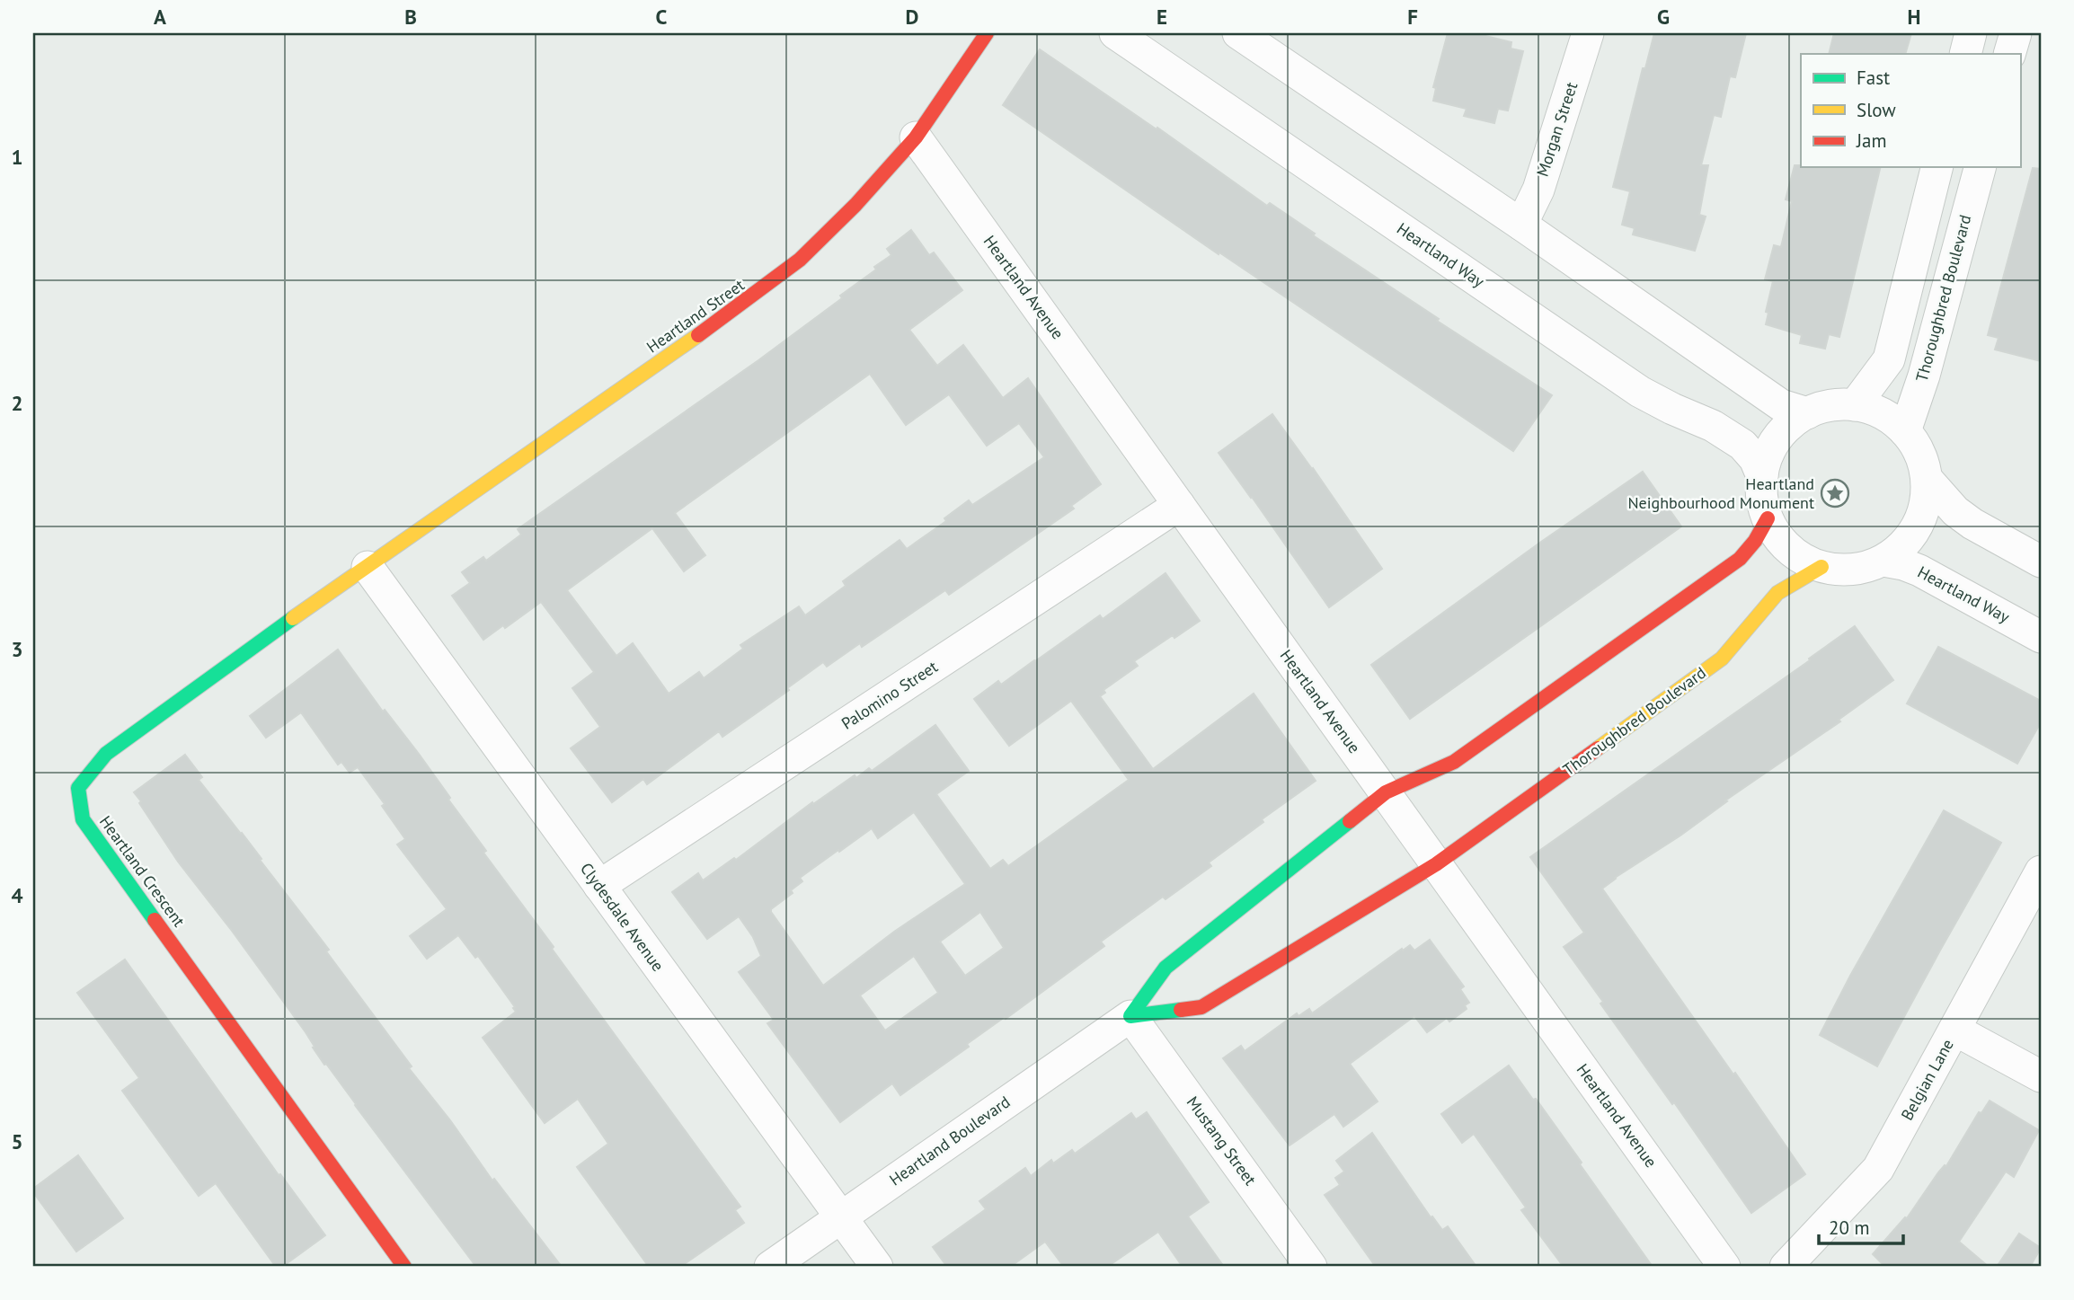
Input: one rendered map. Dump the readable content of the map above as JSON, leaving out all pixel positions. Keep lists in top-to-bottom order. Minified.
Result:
{"streets":{"street":["Morgan Street","Heartland Way","Heartland Avenue","Thoroughbred Boulevard","Heartland Street","Palomino Street","Heartland Crescent","Clydesdale Avenue","Belgian Lane","Heartland Boulevard","Mustang Street"]},"crossings":[["Heartland Way","Thoroughbred Boulevard"],["Heartland Avenue","Thoroughbred Boulevard"],["Heartland Avenue","Heartland Street"],["Heartland Avenue","Palomino Street"],["Heartland Avenue","Heartland Boulevard"],["Thoroughbred Boulevard","Heartland Boulevard"],["Heartland Street","Heartland Crescent"],["Heartland Street","Clydesdale Avenue"],["Palomino Street","Clydesdale Avenue"],["Heartland Crescent","Clydesdale Avenue"],["Clydesdale Avenue","Heartland Boulevard"],["Heartland Boulevard","Mustang Street"]],"places":{"place":["Heartland Neighbourhood Monument"]},"legend":["Fast","Slow","Jam"],"scale_bar":"20 m","grid":{"columns":["A","B","C","D","E","F","G","H"],"rows":["1","2","3","4","5"]}}
